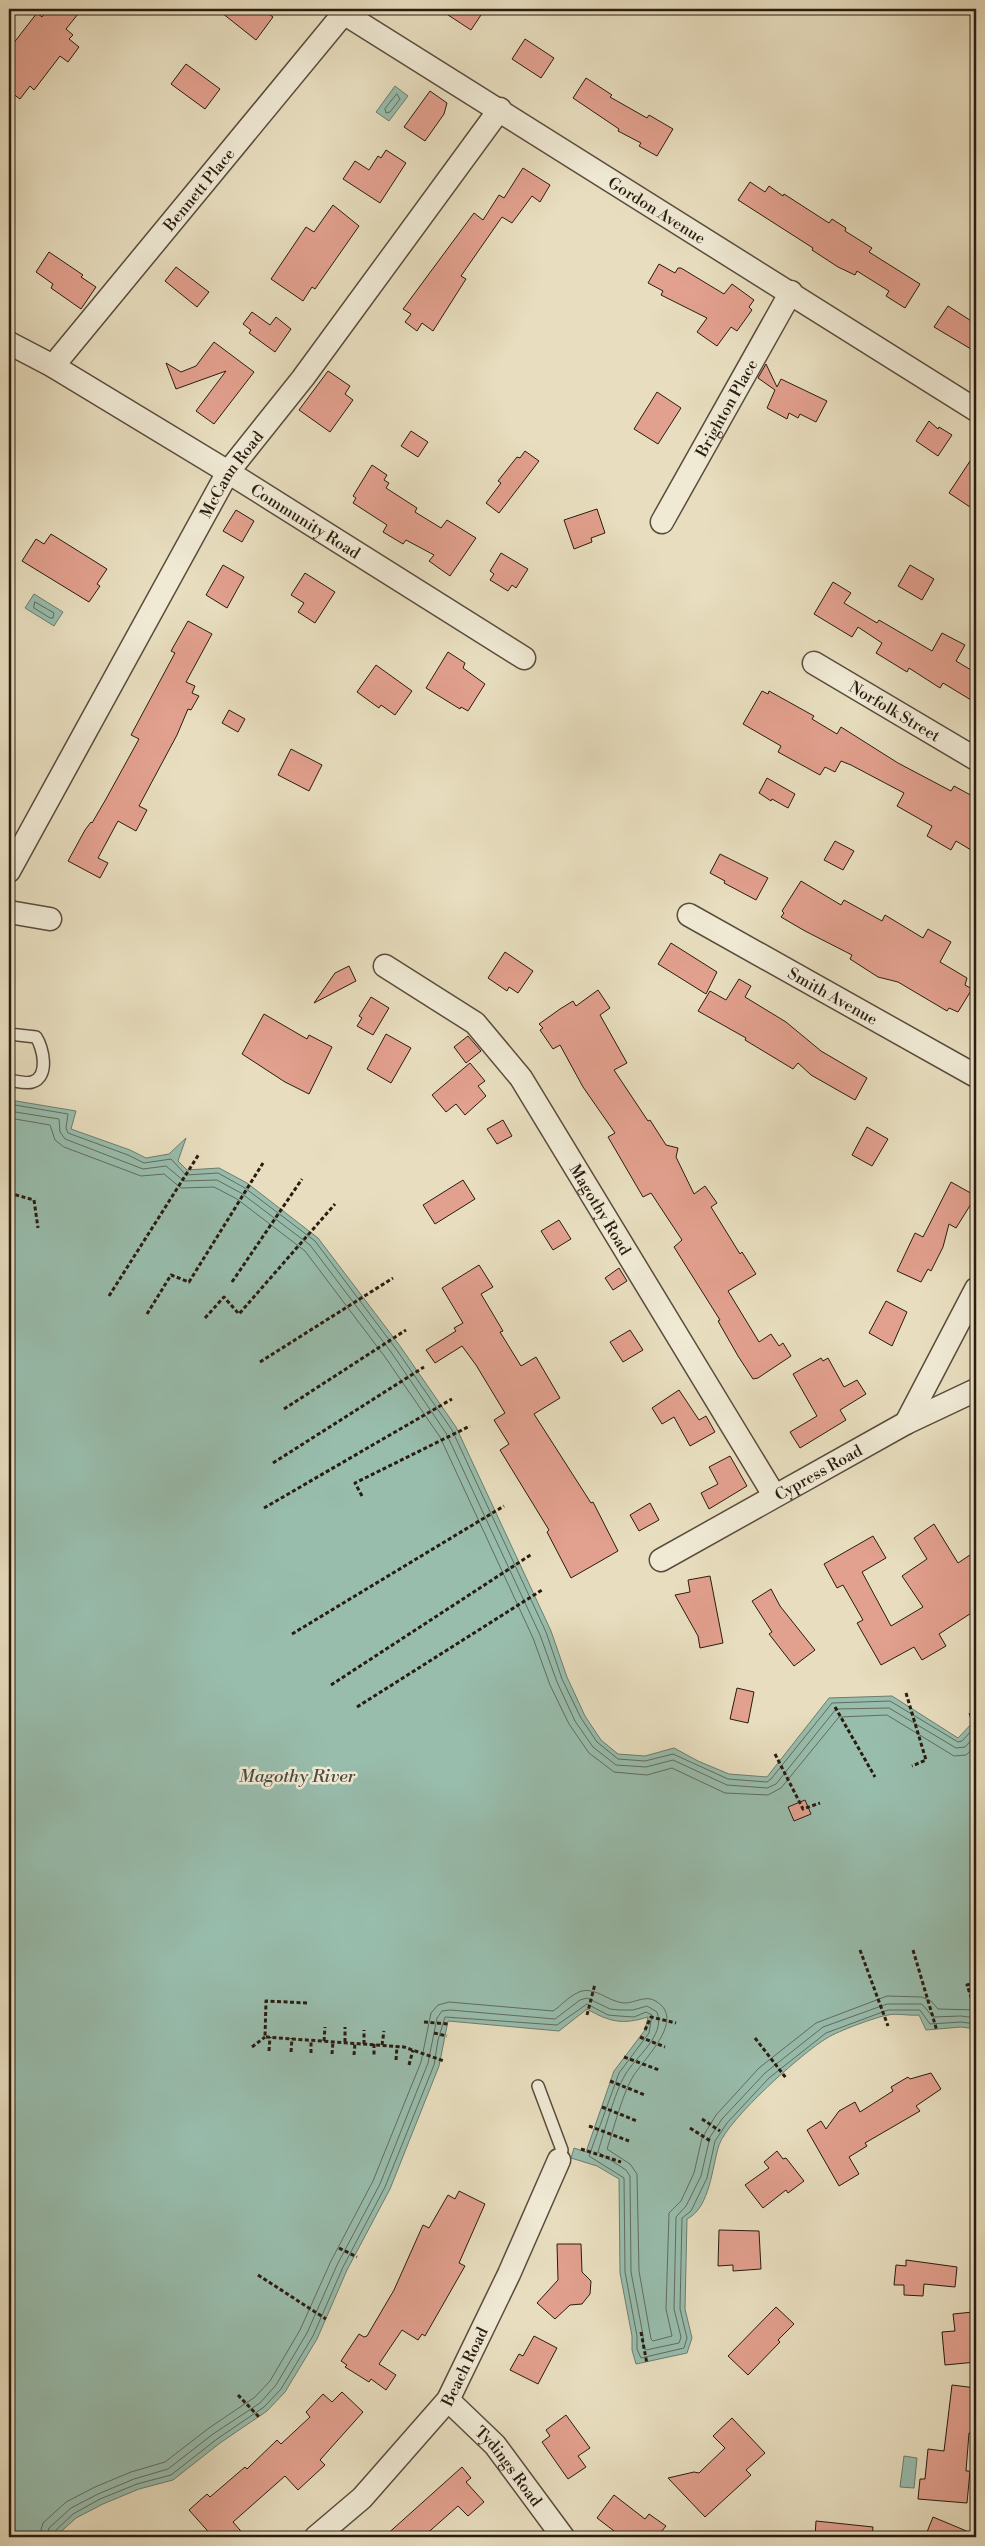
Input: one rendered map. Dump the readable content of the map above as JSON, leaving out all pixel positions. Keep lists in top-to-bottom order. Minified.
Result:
{"streets":{"street":["Bennett Place","Gordon Avenue","Brighton Place","McCann Road","Community Road","Norfolk Street","Smith Avenue","Magothy Road","Cypress Road","Beach Road","Tydings Road"]},"crossings":[["Bennett Place","Gordon Avenue"],["Bennett Place","Community Road"],["Gordon Avenue","Brighton Place"],["Gordon Avenue","McCann Road"],["McCann Road","Community Road"],["Magothy Road","Cypress Road"],["Beach Road","Tydings Road"]],"water":["Magothy River"]}
